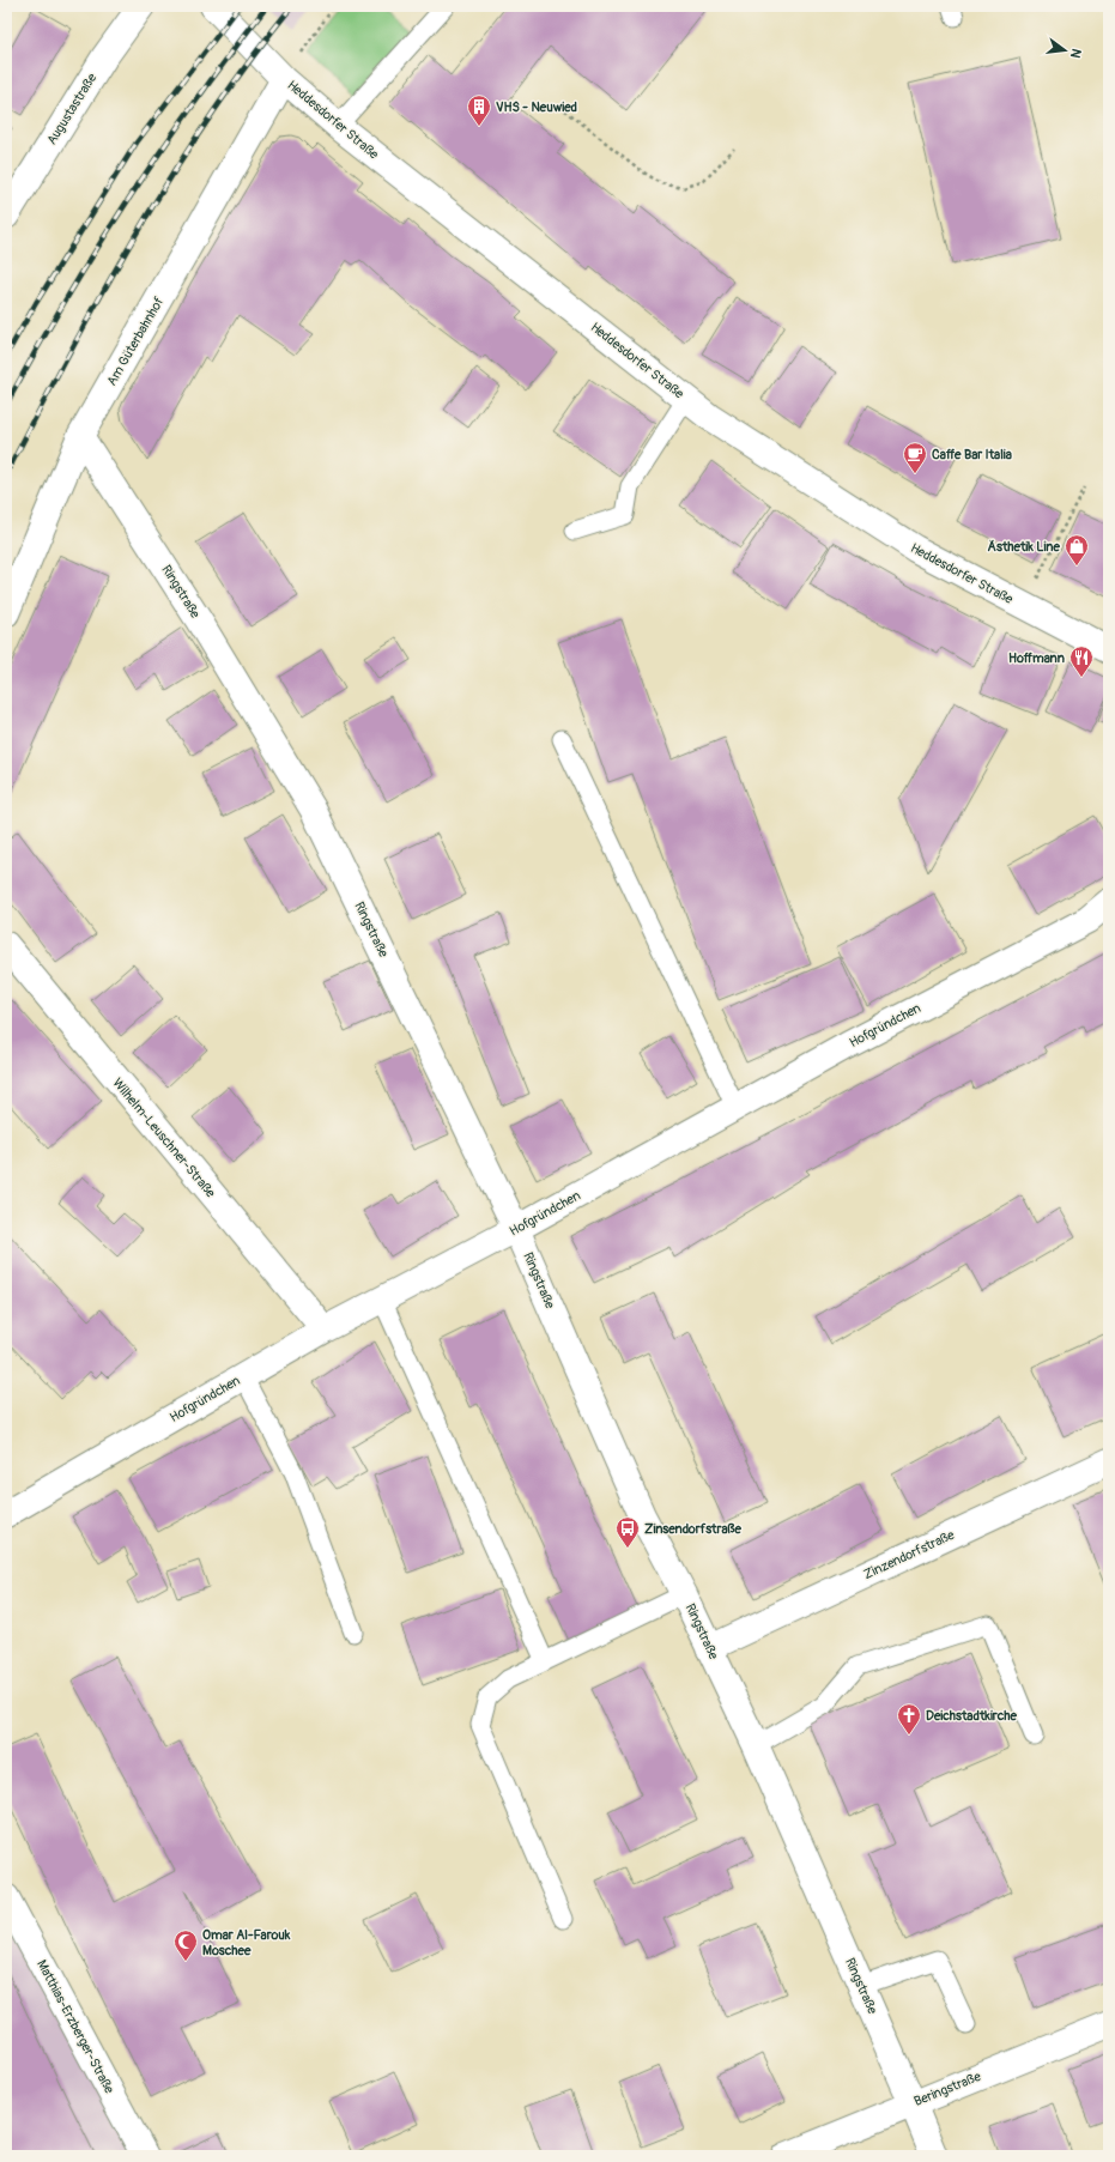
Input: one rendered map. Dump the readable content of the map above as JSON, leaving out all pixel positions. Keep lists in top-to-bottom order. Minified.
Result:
{"streets":{"street":["Augustastraße","Heddesdorfer Straße","Am Güterbahnhof","Ringstraße","Hofgründchen","Wilhelm-Leuschner-Straße","Zinzendorfstraße","Matthias-Erzberger-Straße","Beringstraße"]},"crossings":[["Heddesdorfer Straße","Am Güterbahnhof"],["Am Güterbahnhof","Ringstraße"],["Ringstraße","Hofgründchen"],["Ringstraße","Zinzendorfstraße"],["Ringstraße","Beringstraße"],["Hofgründchen","Wilhelm-Leuschner-Straße"]],"places":{"building":["VHS - Neuwied"],"cafe":["Caffe Bar Italia"],"shop":["Ästhetik Line"],"restaurant":["Hoffmann"],"bus stop":["Zinsendorfstraße"],"church":["Deichstadtkirche"],"mosque":["Omar Al-Farouk Moschee"]},"north":"right"}
